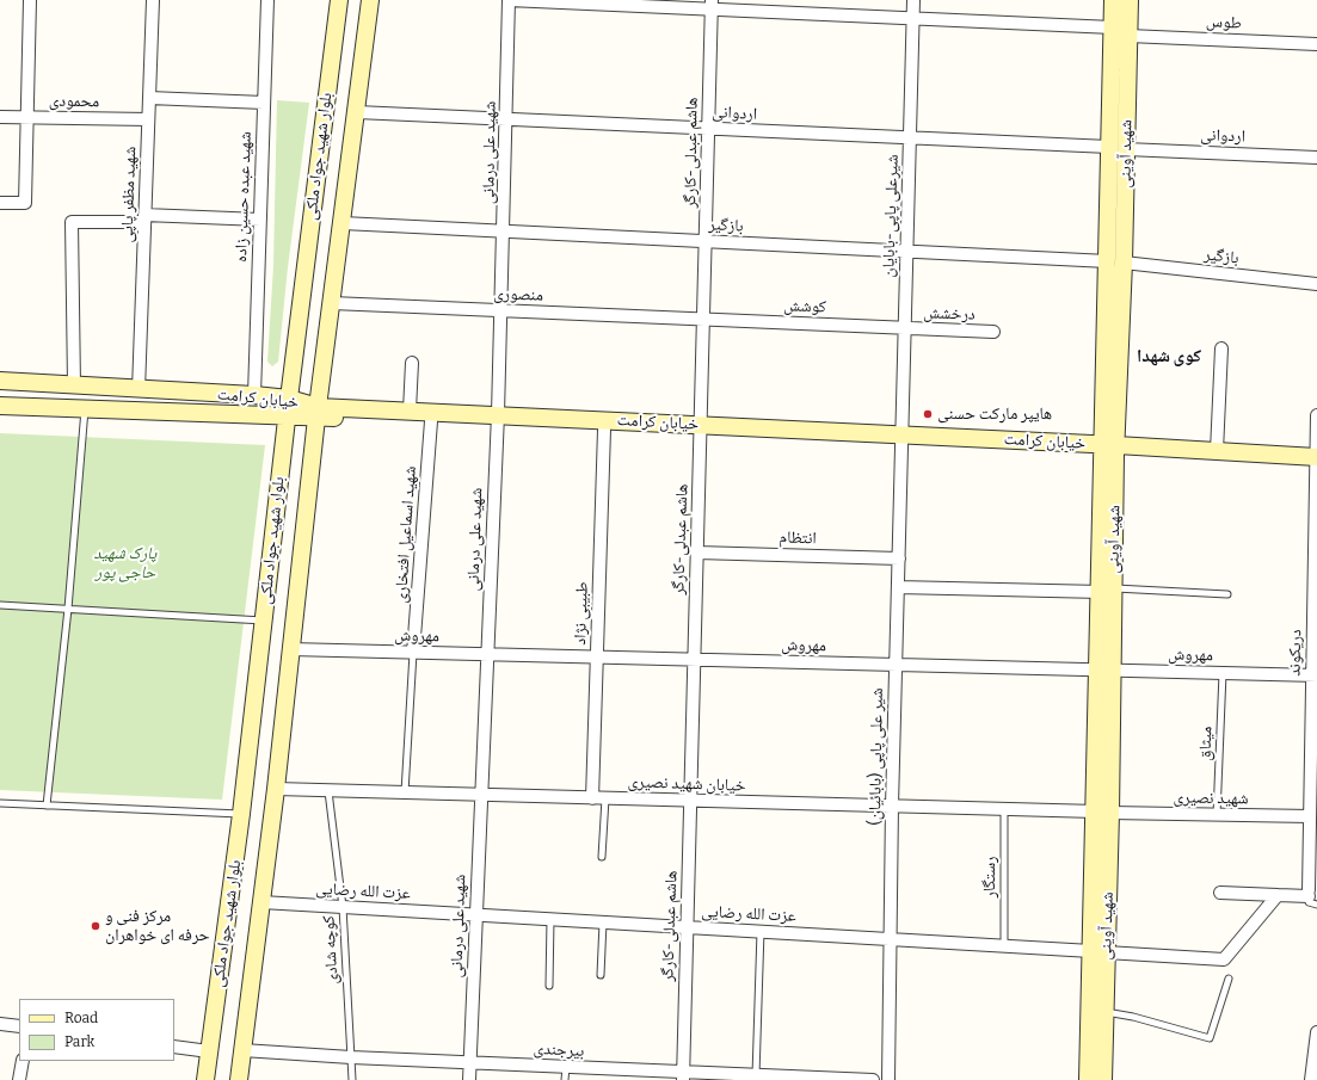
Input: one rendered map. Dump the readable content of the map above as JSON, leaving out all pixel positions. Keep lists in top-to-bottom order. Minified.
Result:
{"streets":{"main road":["شهید آوینی","بلوار شهید جواد ملکی","خیابان کرامت"],"street":["طوس","محمودی","اردوانی","شهید علی درمانی","هاشم عبدلی-کارگر","شهید مظفر پاپی","شهید عبده حسین زاده","شیرعلی پاپی-بابایان","بازگیر","منصوری","کوشش","درخشش","شهید اسماعیل افتخاری","انتظام","طبیبی نژاد","مهروش","دریکوند","شیر علی پاپی (بابائیان)","خیابان شهید نصیری","شهید نصیری","عزت الله رضایی","بیرجندی"],"lane":["میثاق","رستگار","کوچه شادی"]},"crossings":[["طوس","شهید آوینی"],["محمودی","شهید مظفر پاپی"],["اردوانی","شهید علی درمانی"],["اردوانی","هاشم عبدلی-کارگر"],["اردوانی","شهید آوینی"],["اردوانی","بلوار شهید جواد ملکی"],["اردوانی","شیرعلی پاپی-بابایان"],["شهید علی درمانی","بازگیر"],["شهید علی درمانی","منصوری"],["شهید علی درمانی","خیابان کرامت"],["شهید علی درمانی","مهروش"],["شهید علی درمانی","خیابان شهید نصیری"],["شهید علی درمانی","عزت الله رضایی"],["شهید علی درمانی","بیرجندی"],["هاشم عبدلی-کارگر","بازگیر"],["هاشم عبدلی-کارگر","منصوری"],["هاشم عبدلی-کارگر","کوشش"],["هاشم عبدلی-کارگر","خیابان کرامت"],["هاشم عبدلی-کارگر","انتظام"],["هاشم عبدلی-کارگر","مهروش"],["هاشم عبدلی-کارگر","خیابان شهید نصیری"],["هاشم عبدلی-کارگر","عزت الله رضایی"],["هاشم عبدلی-کارگر","بیرجندی"],["شهید آوینی","بازگیر"],["شهید آوینی","خیابان کرامت"],["شهید آوینی","مهروش"],["شهید آوینی","خیابان شهید نصیری"],["شهید آوینی","شهید نصیری"],["شهید آوینی","عزت الله رضایی"],["بلوار شهید جواد ملکی","بازگیر"],["بلوار شهید جواد ملکی","منصوری"],["بلوار شهید جواد ملکی","خیابان کرامت"],["بلوار شهید جواد ملکی","مهروش"],["بلوار شهید جواد ملکی","خیابان شهید نصیری"],["بلوار شهید جواد ملکی","عزت الله رضایی"],["بلوار شهید جواد ملکی","بیرجندی"],["شهید مظفر پاپی","خیابان کرامت"],["شهید عبده حسین زاده","خیابان کرامت"],["شیرعلی پاپی-بابایان","بازگیر"],["شیرعلی پاپی-بابایان","کوشش"],["شیرعلی پاپی-بابایان","درخشش"],["شیرعلی پاپی-بابایان","خیابان کرامت"],["شیرعلی پاپی-بابایان","شیر علی پاپی (بابائیان)"],["منصوری","کوشش"],["کوشش","درخشش"],["خیابان کرامت","شهید اسماعیل افتخاری"],["خیابان کرامت","طبیبی نژاد"],["خیابان کرامت","دریکوند"],["خیابان کرامت","شیر علی پاپی (بابائیان)"],["شهید اسماعیل افتخاری","مهروش"],["شهید اسماعیل افتخاری","خیابان شهید نصیری"],["انتظام","شیر علی پاپی (بابائیان)"],["طبیبی نژاد","مهروش"],["طبیبی نژاد","خیابان شهید نصیری"],["مهروش","دریکوند"],["مهروش","میثاق"],["مهروش","شیر علی پاپی (بابائیان)"],["دریکوند","شهید نصیری"],["میثاق","شهید نصیری"],["شیر علی پاپی (بابائیان)","خیابان شهید نصیری"],["شیر علی پاپی (بابائیان)","عزت الله رضایی"],["خیابان شهید نصیری","شهید نصیری"],["خیابان شهید نصیری","رستگار"],["خیابان شهید نصیری","کوچه شادی"],["رستگار","عزت الله رضایی"],["عزت الله رضایی","کوچه شادی"],["کوچه شادی","بیرجندی"]],"districts":["کوی شهدا"],"parks":["پارک شهید حاجی پور"],"places":["هایپر مارکت حسنی","مرکز فنی و حرفه ای خواهران"],"legend":["Road","Park"]}
